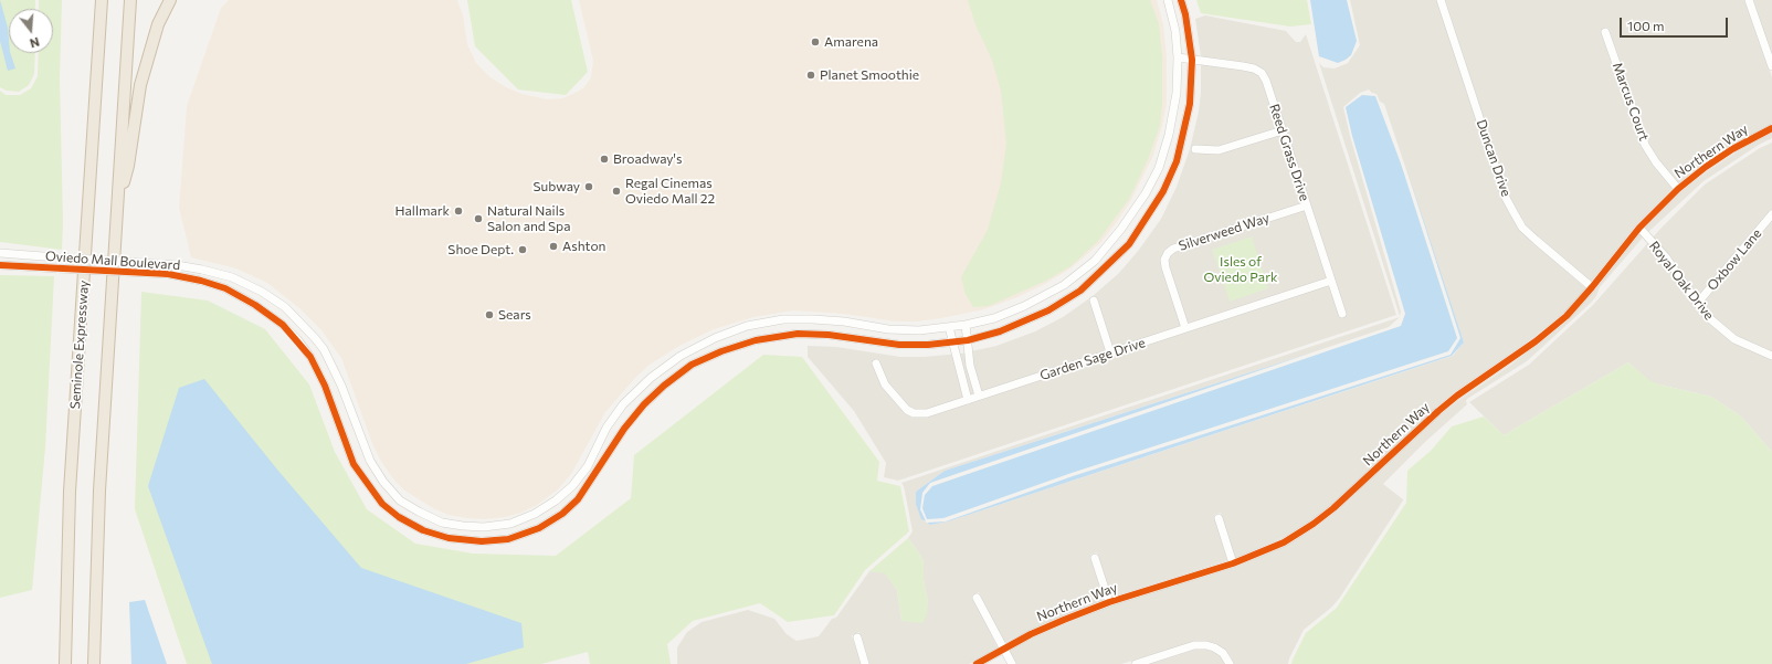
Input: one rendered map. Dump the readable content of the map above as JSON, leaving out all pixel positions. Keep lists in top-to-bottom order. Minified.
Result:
{"streets":{"highway":["Seminole Expressway"],"street":["Marcus Court","Northern Way","Reed Grass Drive","Duncan Drive","Silverweed Way","Oxbow Lane","Oviedo Mall Boulevard","Royal Oak Drive","Garden Sage Drive"]},"crossings":[["Marcus Court","Northern Way"],["Northern Way","Duncan Drive"],["Northern Way","Royal Oak Drive"],["Reed Grass Drive","Silverweed Way"],["Reed Grass Drive","Oviedo Mall Boulevard"],["Reed Grass Drive","Garden Sage Drive"],["Silverweed Way","Garden Sage Drive"],["Oxbow Lane","Royal Oak Drive"]],"parks":["Isles of Oviedo Park"],"places":["Amarena","Planet Smoothie","Broadway's","Subway","Regal Cinemas Oviedo Mall 22","Hallmark","Natural Nails Salon and Spa","Ashton","Shoe Dept.","Sears"],"scale_bar":"100 m","north":"bottom"}
